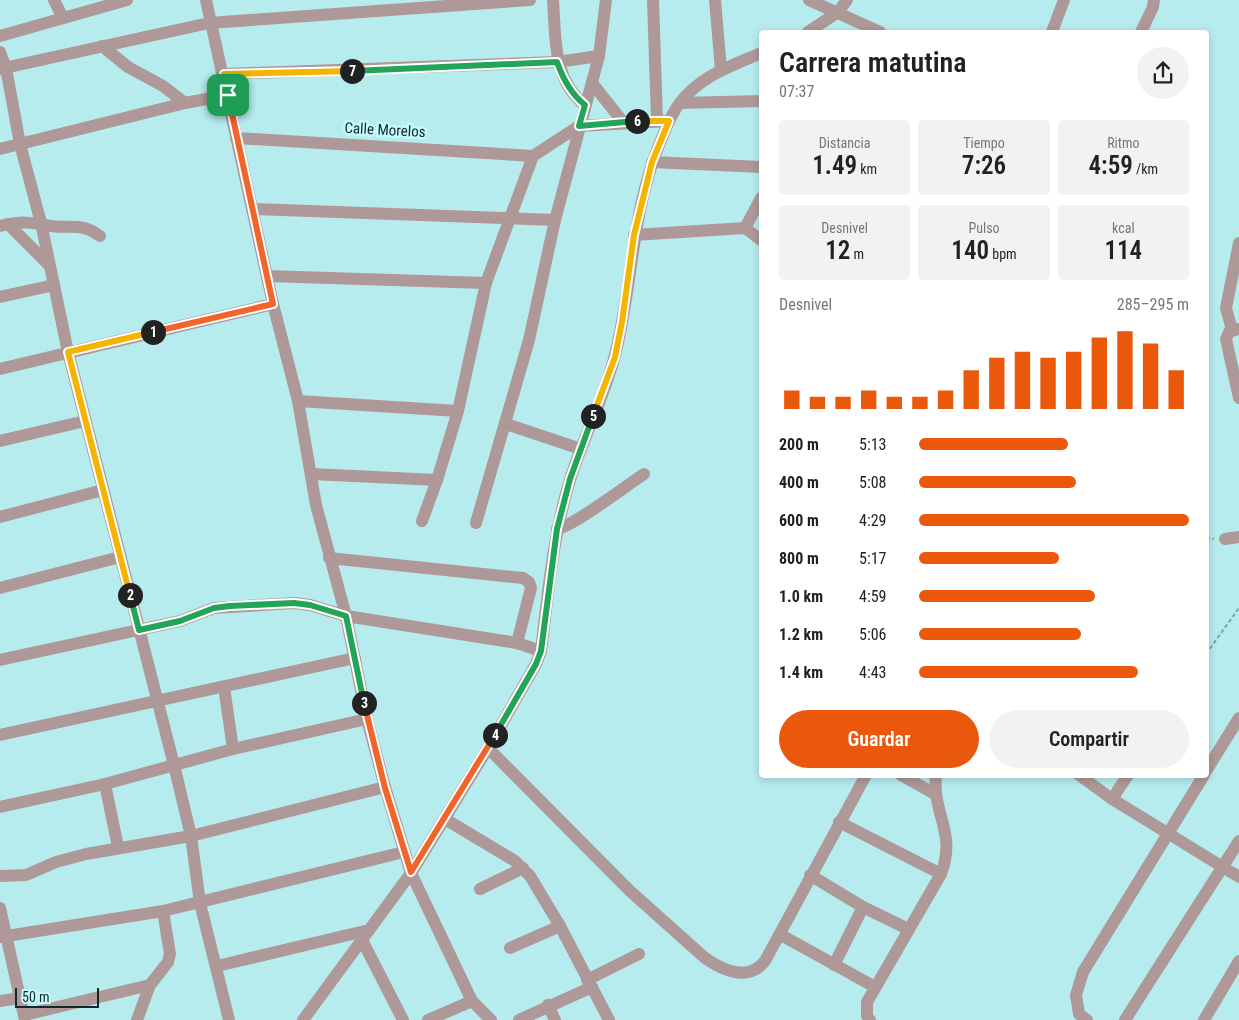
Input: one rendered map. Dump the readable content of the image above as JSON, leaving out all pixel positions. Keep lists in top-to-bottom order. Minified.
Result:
{"streets":{"street":["Calle Morelos"]},"scale_bar":"50 m","page":{"heading":["Carrera matutina","07:37"],"pins":["7","6","1","5","2","3","4"],"stats":[["Distancia","1.49 km"],["Tiempo","7:26"],["Ritmo","4:59 /km"],["Desnivel","12 m"],["Pulso","140 bpm"],["kcal","114"]],"chart":["Desnivel","285–295 m"],"list":[{"name":"200 m","note":"5:13"},{"name":"400 m","note":"5:08"},{"name":"600 m","note":"4:29"},{"name":"800 m","note":"5:17"},{"name":"1.0 km","note":"4:59"},{"name":"1.2 km","note":"5:06"},{"name":"1.4 km","note":"4:43"}],"buttons":["Guardar","Compartir"],"scale":"50 m"}}
